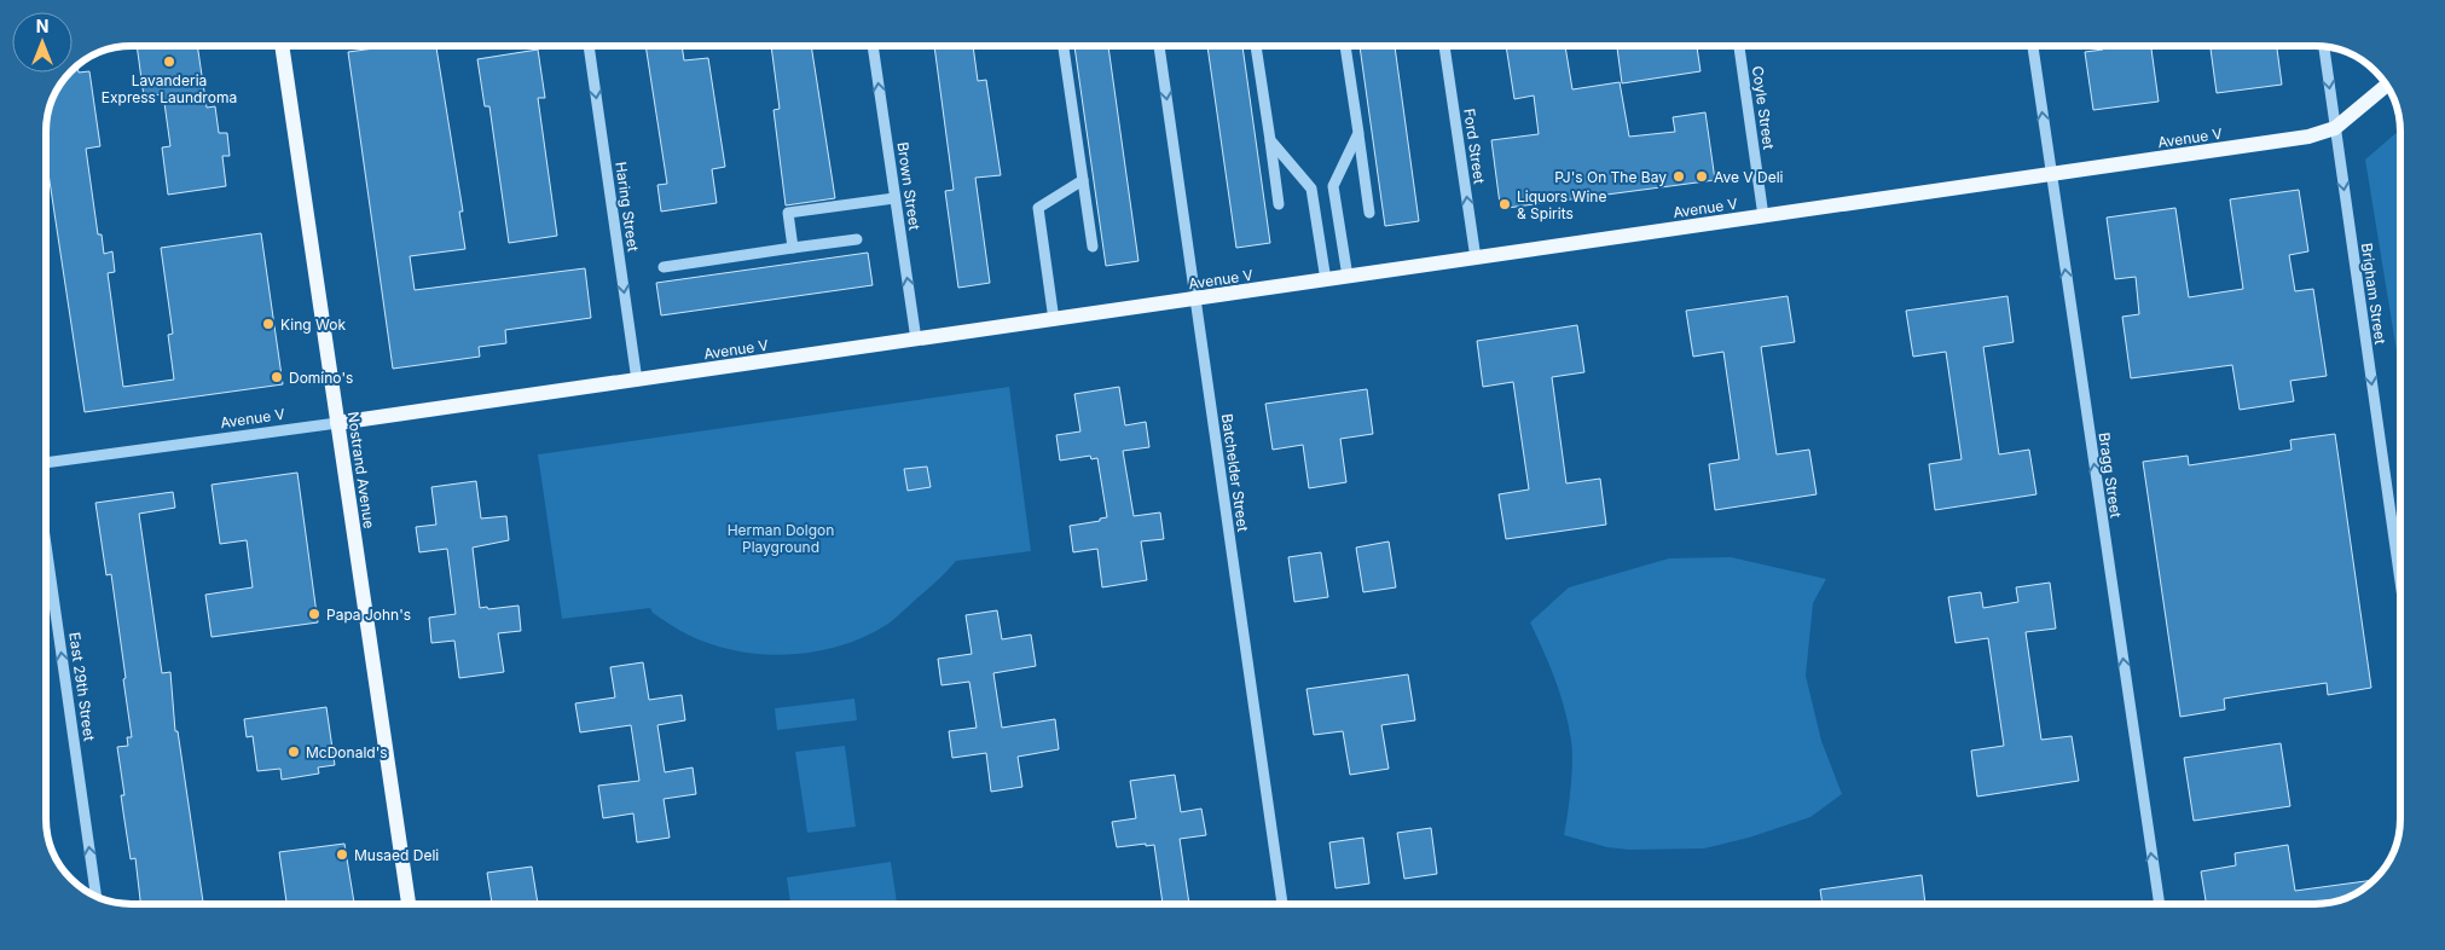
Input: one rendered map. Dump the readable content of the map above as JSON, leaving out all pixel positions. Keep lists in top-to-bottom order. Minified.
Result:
{"streets":{"main road":["Avenue V","Nostrand Avenue"],"street":["Coyle Street","Ford Street","Brown Street","Haring Street","Brigham Street","Batchelder Street","Bragg Street","East 29th Street"]},"crossings":[["Coyle Street","Avenue V"],["Avenue V","Ford Street"],["Avenue V","Brown Street"],["Avenue V","Haring Street"],["Avenue V","Brigham Street"],["Avenue V","Nostrand Avenue"],["Avenue V","Batchelder Street"],["Avenue V","Bragg Street"]],"one_way":["Ford Street","Brown Street","Haring Street","Brigham Street","Bragg Street","East 29th Street"],"parks":["Herman Dolgon Playground"],"places":["Lavanderia Express Laundroma","PJ's On The Bay","Ave V Deli","Liquors Wine & Spirits","King Wok","Domino's","Papa John's","McDonald's","Musaed Deli"],"north":"top"}
